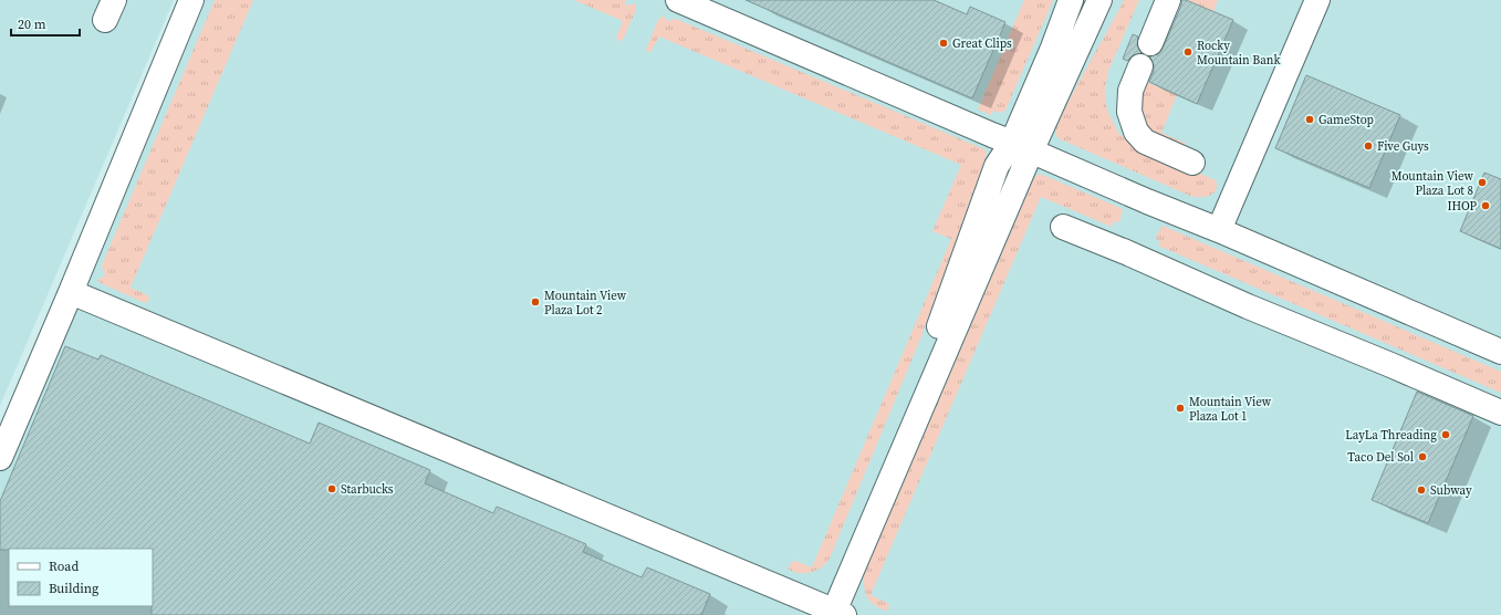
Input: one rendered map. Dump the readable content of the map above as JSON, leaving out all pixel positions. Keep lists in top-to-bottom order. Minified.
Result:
{"places":["Great Clips","Rocky Mountain Bank","GameStop","Five Guys","Mountain View Plaza Lot 8","IHOP","Mountain View Plaza Lot 2","Mountain View Plaza Lot 1","LayLa Threading","Taco Del Sol","Starbucks","Subway"],"legend":["Road","Building"],"scale_bar":"20 m"}
